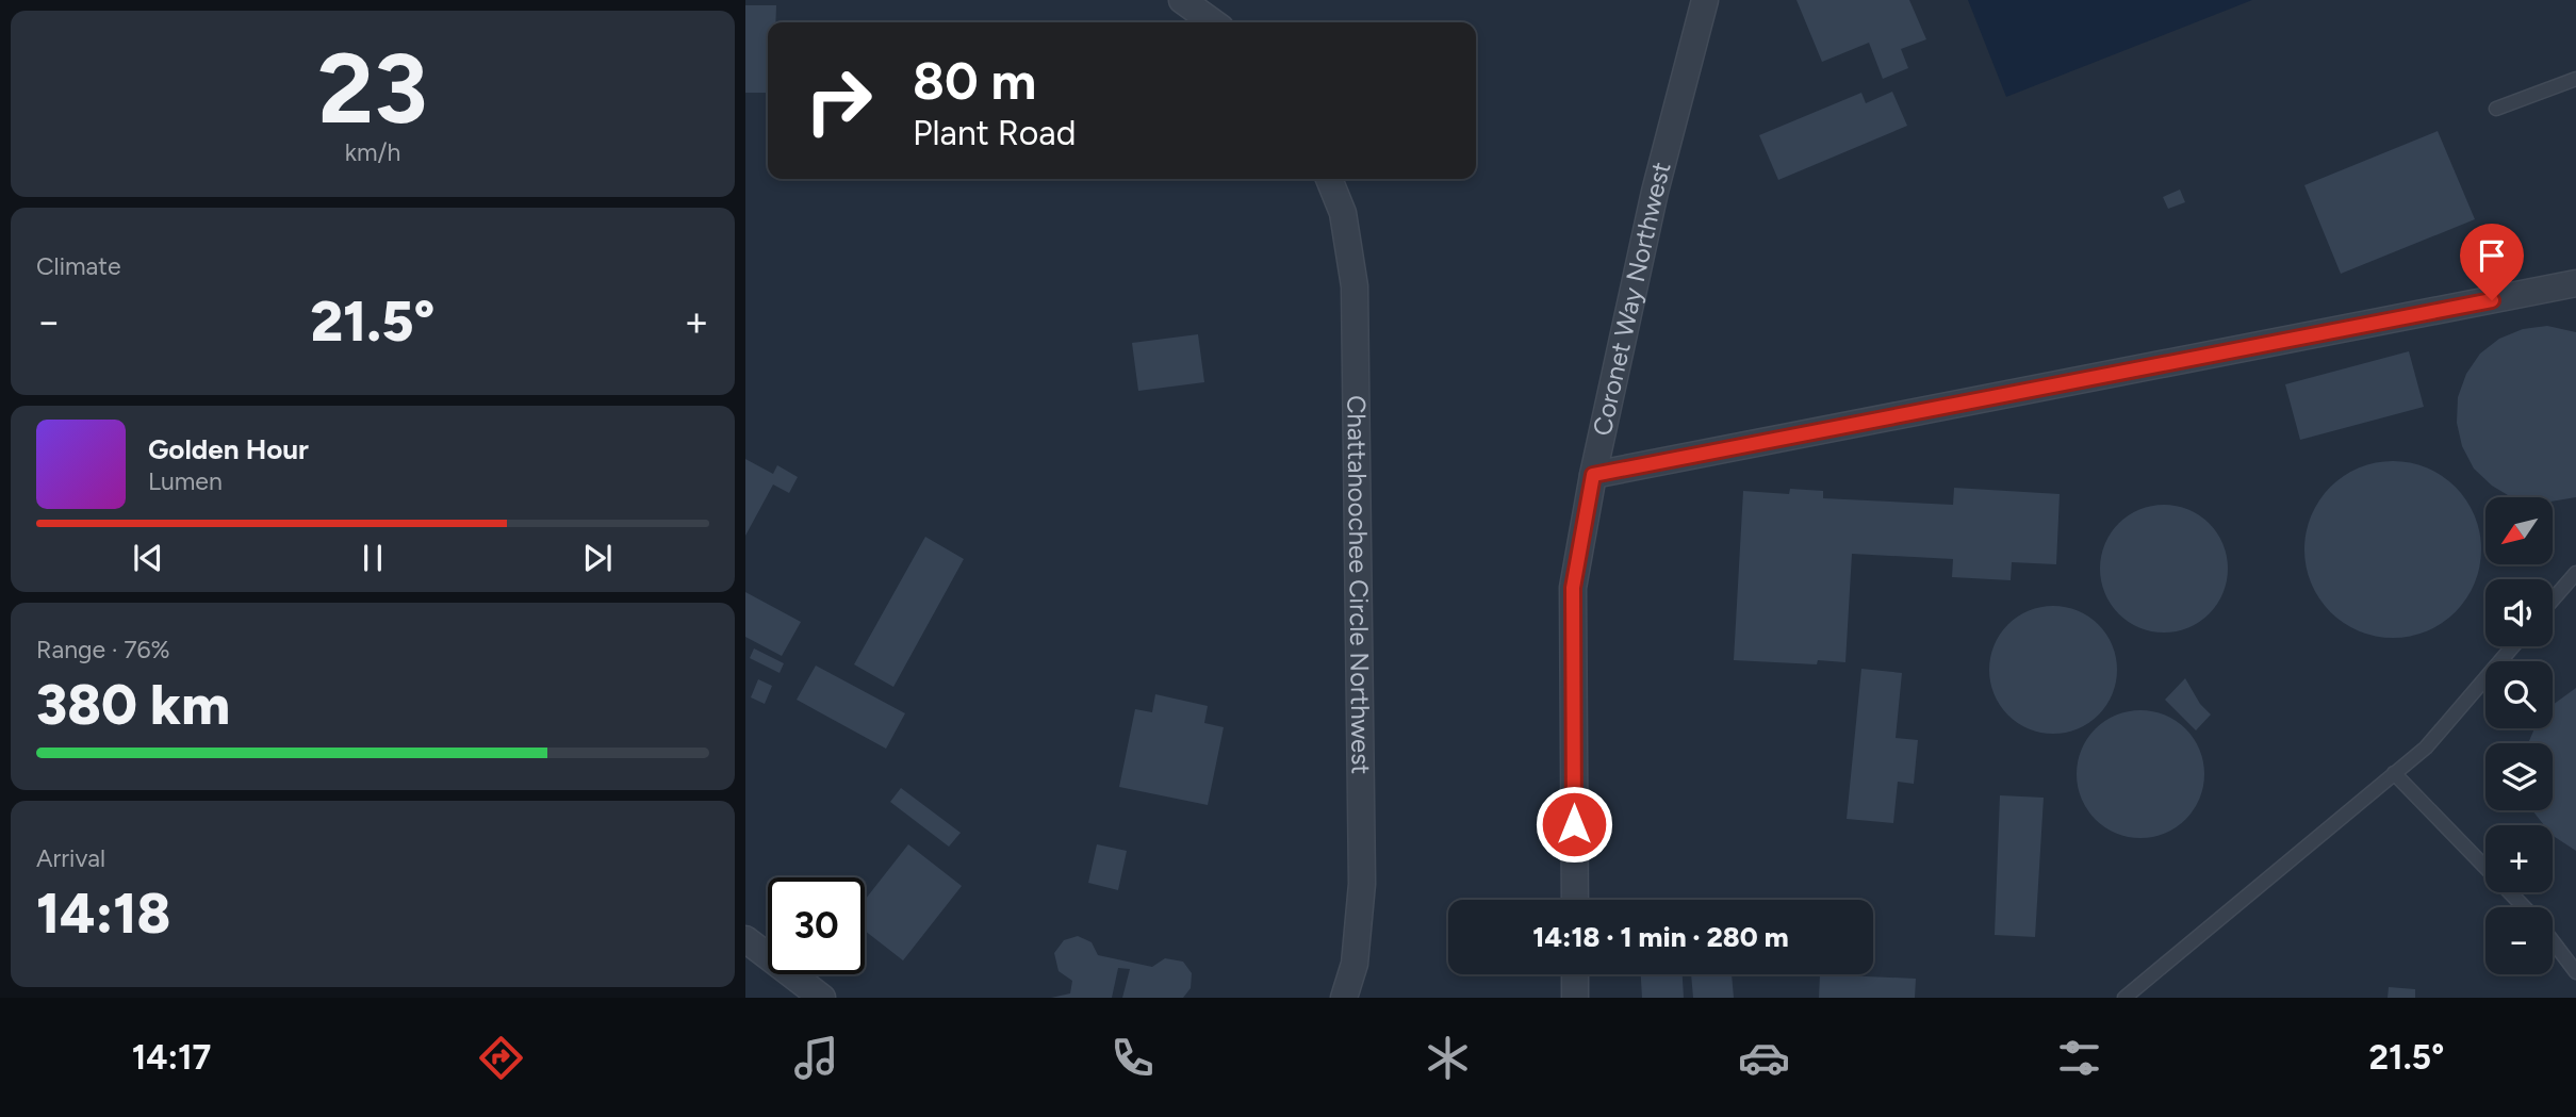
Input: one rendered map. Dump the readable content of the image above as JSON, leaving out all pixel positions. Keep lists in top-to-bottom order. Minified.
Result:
{"streets":{"street":["Coronet Way Northwest","Chattahoochee Circle Northwest"]},"north":"bottom left","page":{"tile":[["23","km/h"],"Climate",["Range · 76%","380 km"],["Arrival","14:18"]],"turn":["80 m","Plant Road"],"heat":["−","21.5°","+"],"song":["Golden Hour","Lumen"],"map_buttons":["+","−"],"limit":"30","trip":"14:18 · 1 min · 280 m","tabs":["14:17","21.5°"]}}
